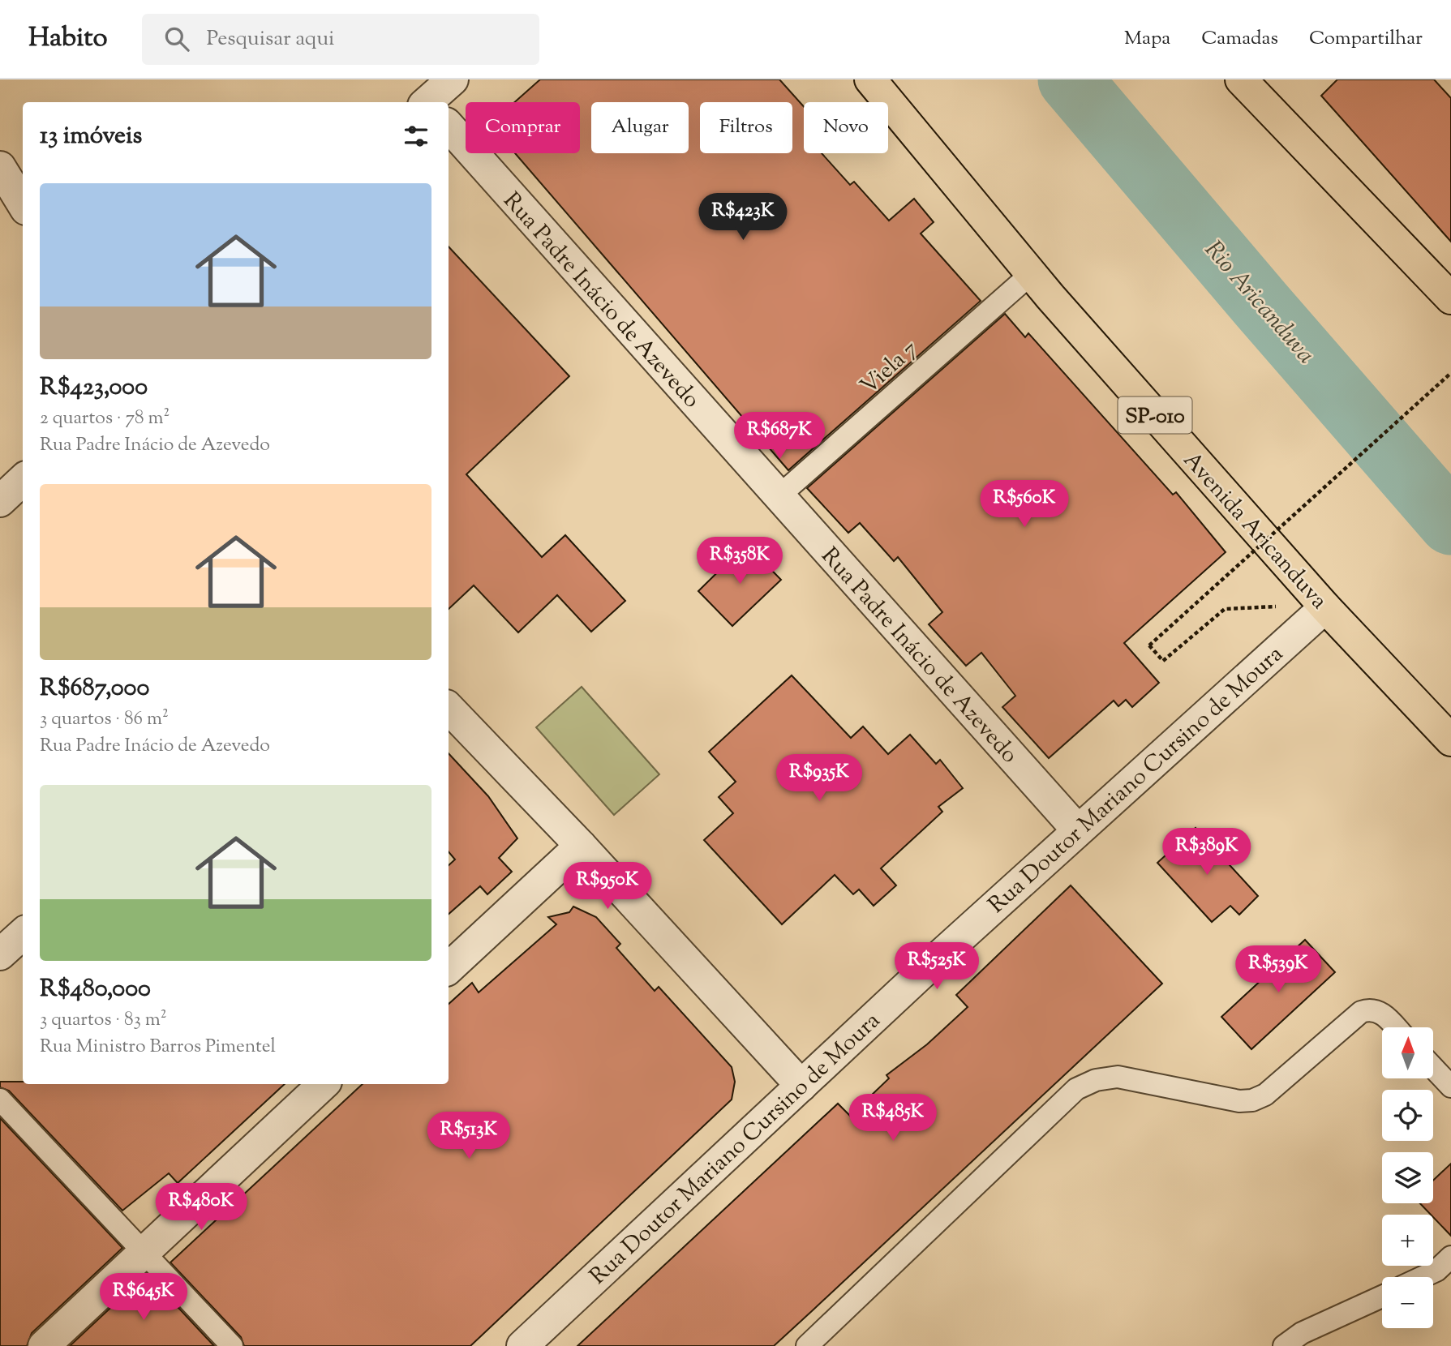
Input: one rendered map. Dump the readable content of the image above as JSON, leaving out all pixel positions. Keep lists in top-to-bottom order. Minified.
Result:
{"streets":{"highway":["SP-010","Avenida Aricanduva"],"street":["Rua Padre Inácio de Azevedo","Rua Doutor Mariano Cursino de Moura"],"lane":["Viela 7"]},"crossings":[["Rua Padre Inácio de Azevedo","Viela 7"],["Rua Padre Inácio de Azevedo","Rua Doutor Mariano Cursino de Moura"],["Viela 7","Avenida Aricanduva"],["Avenida Aricanduva","Rua Doutor Mariano Cursino de Moura"]],"water":["Rio Aricanduva"],"north":"top","page":{"header":"Habito","search":"Pesquisar aqui","nav":["Mapa","Camadas","Compartilhar"],"chip":["Comprar","Alugar","Filtros","Novo"],"heading":"13 imóveis","list":[{"name":"R$423,000","note":"2 quartos · 78 m² · Rua Padre Inácio de Azevedo"},{"name":"R$687,000","note":"3 quartos · 86 m² · Rua Padre Inácio de Azevedo"},{"name":"R$480,000","note":"3 quartos · 83 m² · Rua Ministro Barros Pimentel"}],"price":["R$423K","R$687K","R$560K","R$358K","R$935K","R$389K","R$950K","R$525K","R$539K","R$485K","R$513K","R$480K","R$645K"],"map_buttons":["+","−"]}}
